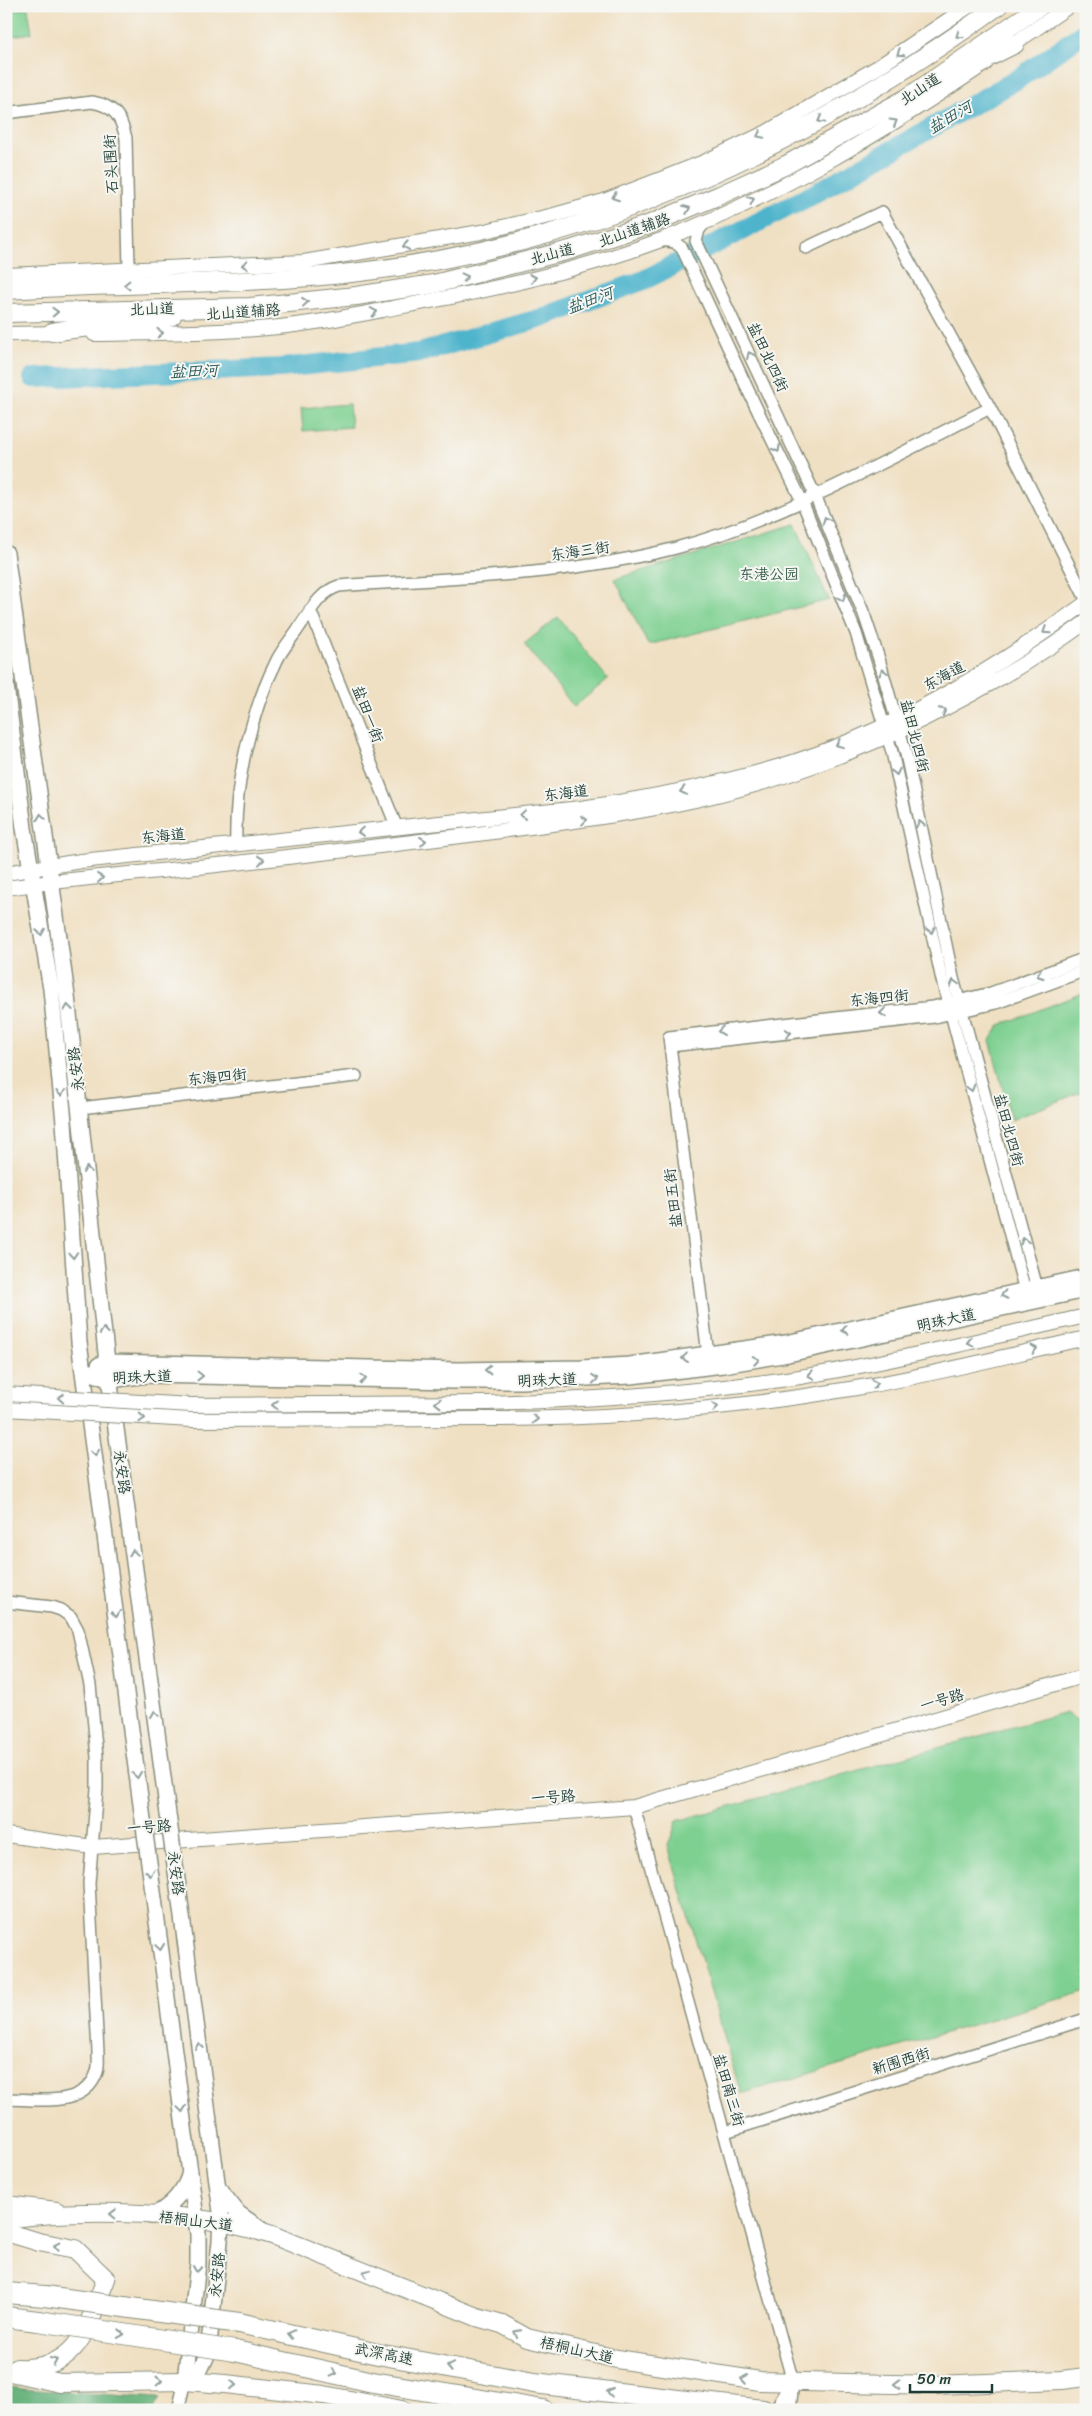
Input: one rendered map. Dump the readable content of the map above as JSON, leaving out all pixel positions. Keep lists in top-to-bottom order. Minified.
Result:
{"streets":{"highway":["武深高速"],"main road":["北山道","永安路","明珠大道","梧桐山大道"],"street":["石头围街","北山道辅路","盐田北四街","东海三街","东海道","盐田一街","东海四街","盐田五街","一号路","新围西街","盐田南三街"]},"crossings":[["北山道辅路","盐田北四街"],["盐田北四街","东海三街"],["盐田北四街","东海道"],["盐田北四街","东海四街"],["盐田北四街","明珠大道"],["东海三街","盐田一街"],["东海道","盐田一街"],["东海道","永安路"],["东海四街","永安路"],["东海四街","盐田五街"],["永安路","明珠大道"],["永安路","梧桐山大道"],["盐田五街","明珠大道"],["一号路","盐田南三街"],["新围西街","盐田南三街"],["盐田南三街","梧桐山大道"]],"one_way":["梧桐山大道"],"water":["盐田河"],"parks":["东港公园"],"scale_bar":"50 m"}
